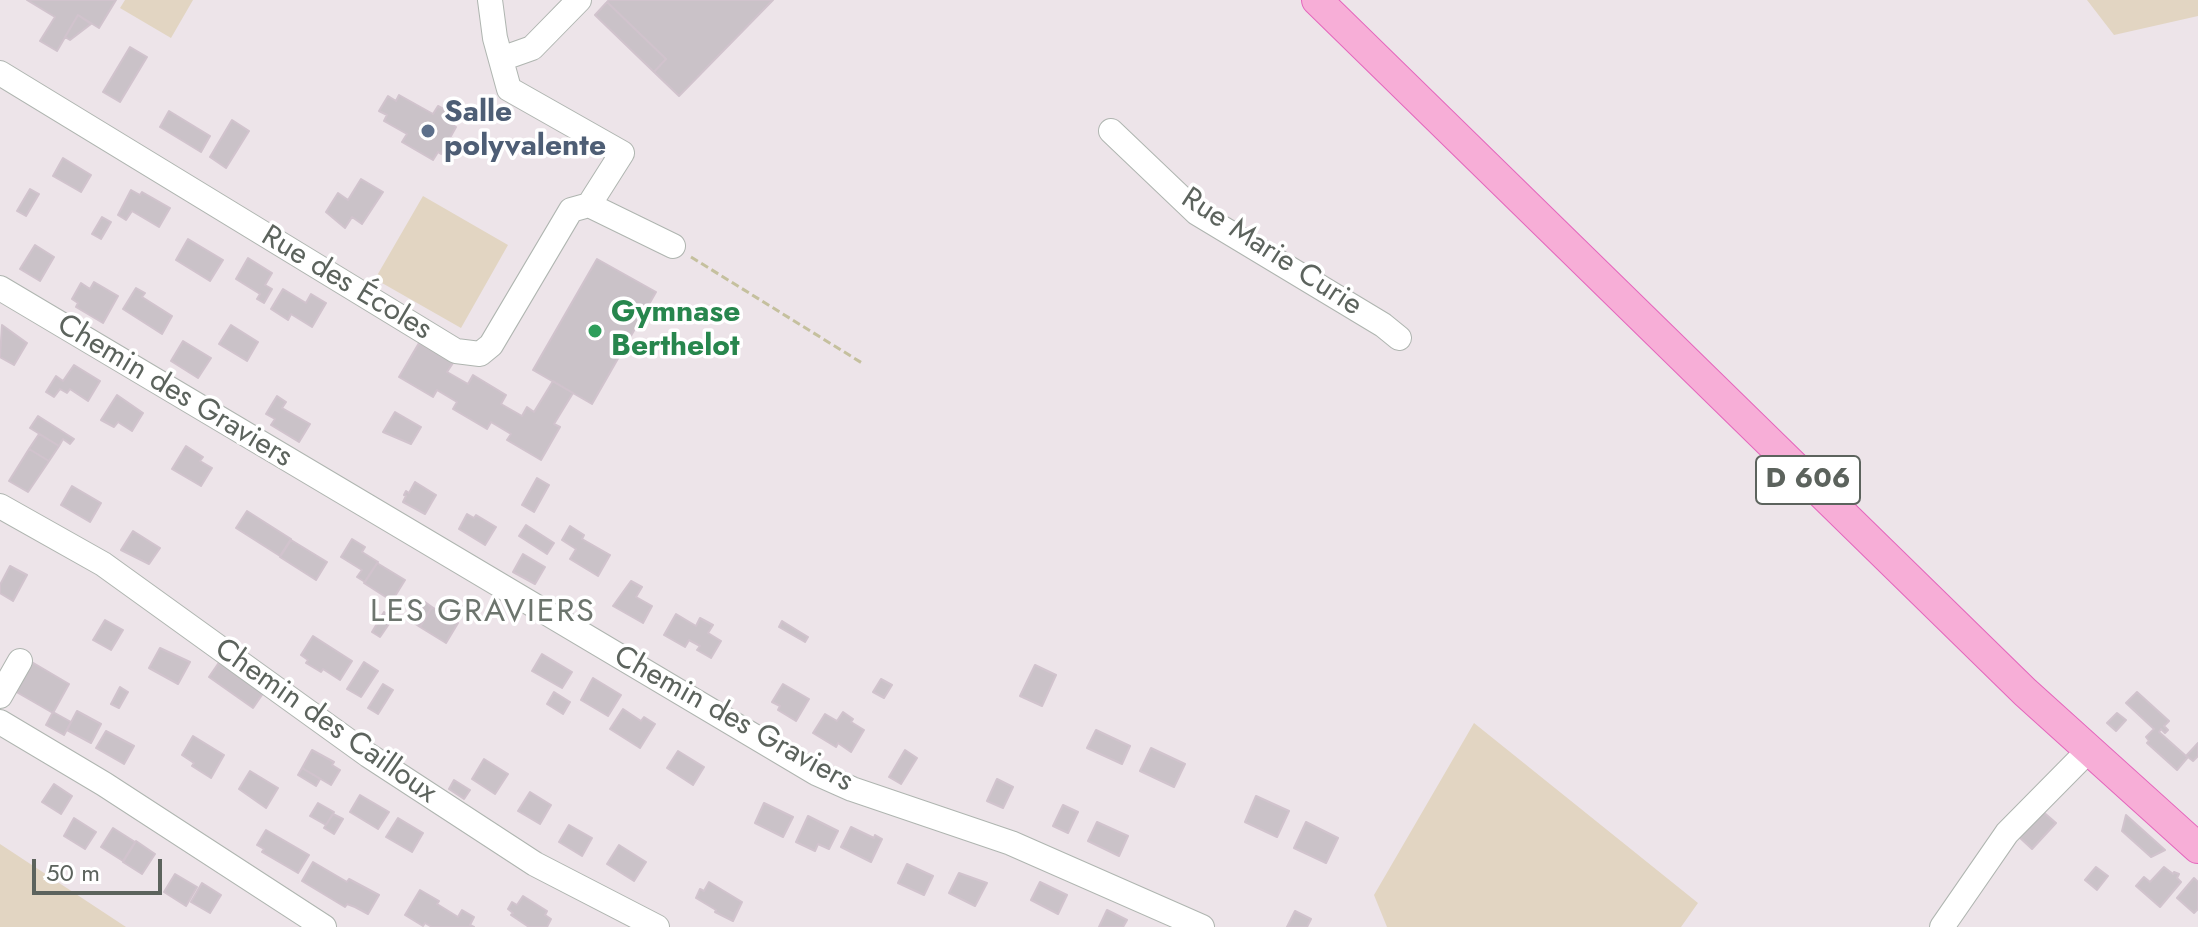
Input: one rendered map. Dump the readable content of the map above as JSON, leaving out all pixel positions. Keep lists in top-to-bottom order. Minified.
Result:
{"streets":{"main road":["D 606"],"street":["Rue Marie Curie","Rue des Écoles","Chemin des Graviers","Chemin des Cailloux"]},"districts":["LES GRAVIERS"],"places":["Salle polyvalente","Gymnase Berthelot"],"scale_bar":"50 m"}
